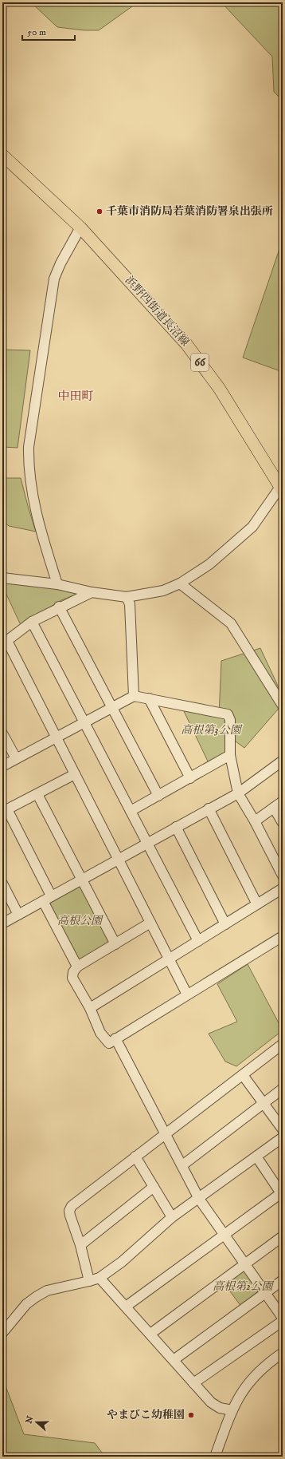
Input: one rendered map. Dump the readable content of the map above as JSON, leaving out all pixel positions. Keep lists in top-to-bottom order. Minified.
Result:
{"streets":{"main road":["浜野四街道長沼線","66"]},"districts":["中田町"],"parks":["高根第3公園","高根公園","高根第2公園"],"places":["千葉市消防局若葉消防署泉出張所","やまびこ幼稚園"],"scale_bar":"50 m","north":"left"}
